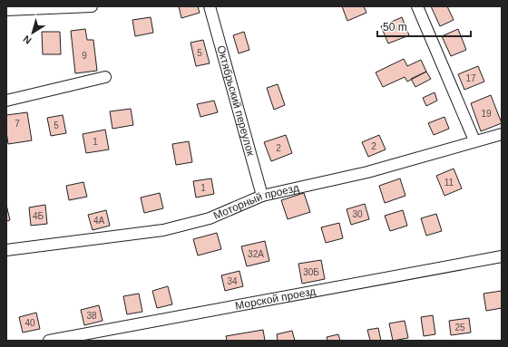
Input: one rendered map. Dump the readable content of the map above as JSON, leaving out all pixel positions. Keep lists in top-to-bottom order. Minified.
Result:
{"streets":{"street":["Октябрьский переулок","Моторный проезд","Морской проезд"]},"crossings":[["Октябрьский переулок","Моторный проезд"]],"house_numbers":["5","9","17","19","7","5","1","2","2","11","1","30","4Б","4А","32А","30Б","34","38","40","25"],"scale_bar":"50 m","north":"bottom left"}
